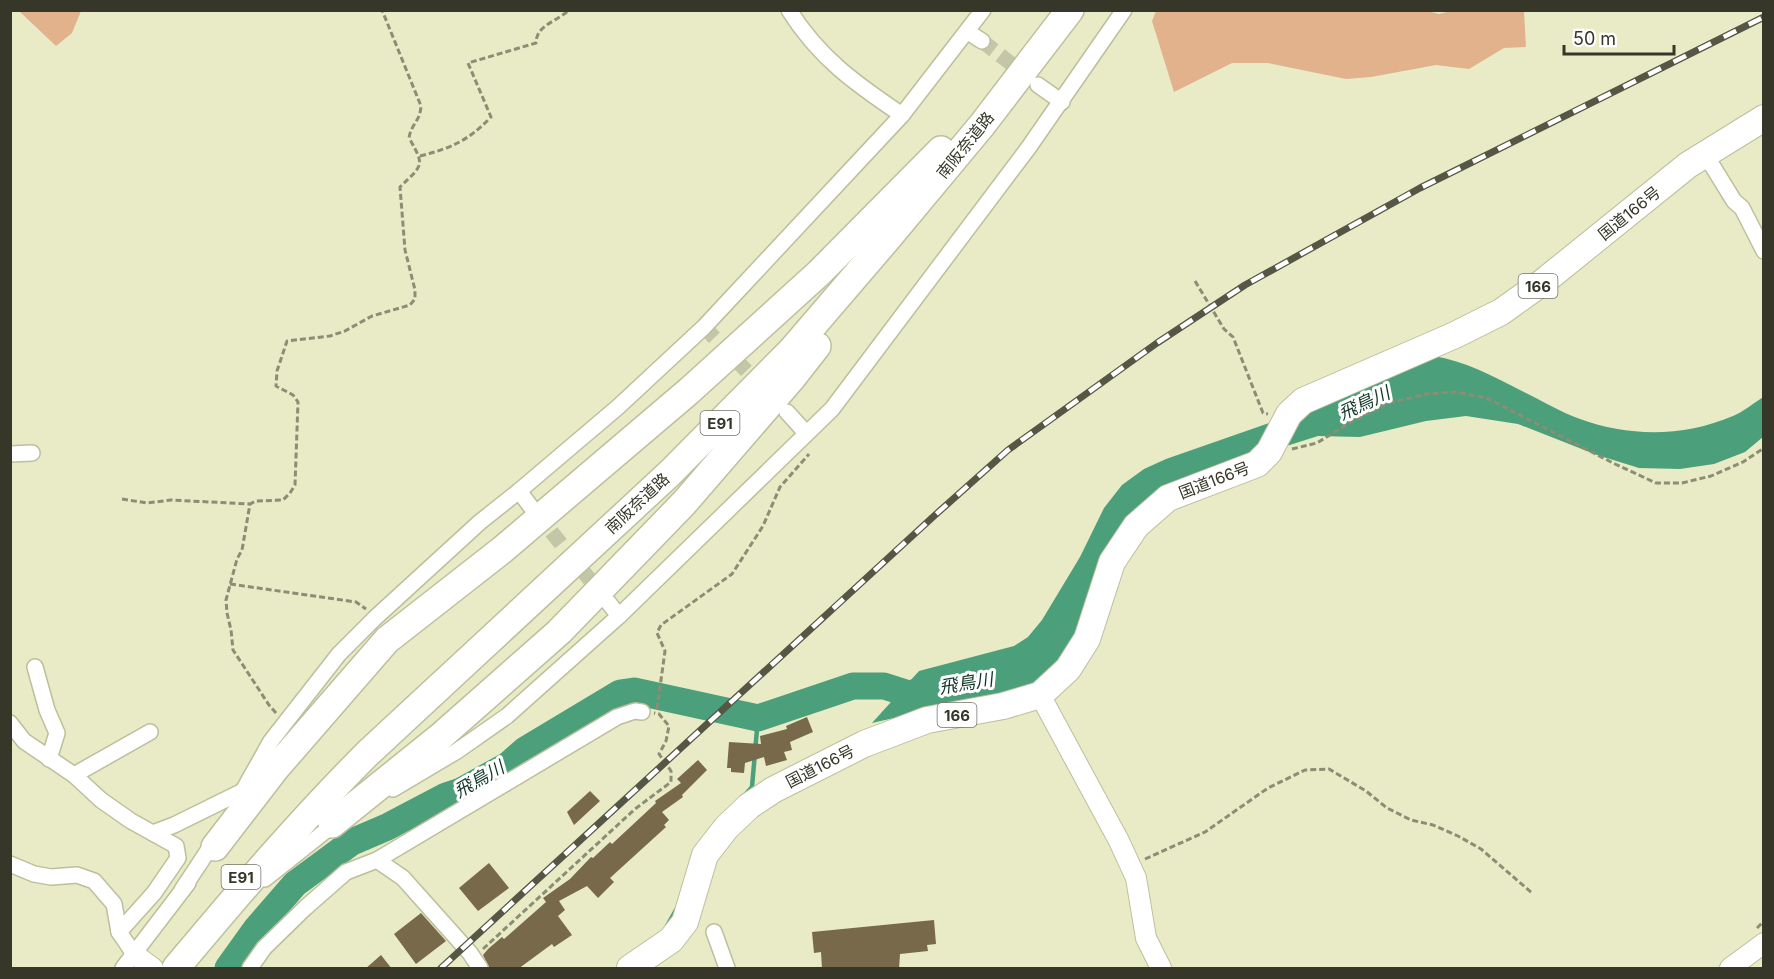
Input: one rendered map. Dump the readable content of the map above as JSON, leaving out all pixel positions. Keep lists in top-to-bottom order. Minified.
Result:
{"streets":{"highway":["南阪奈道路","国道166号","166","E91"]},"water":["飛鳥川"],"scale_bar":"50 m"}
